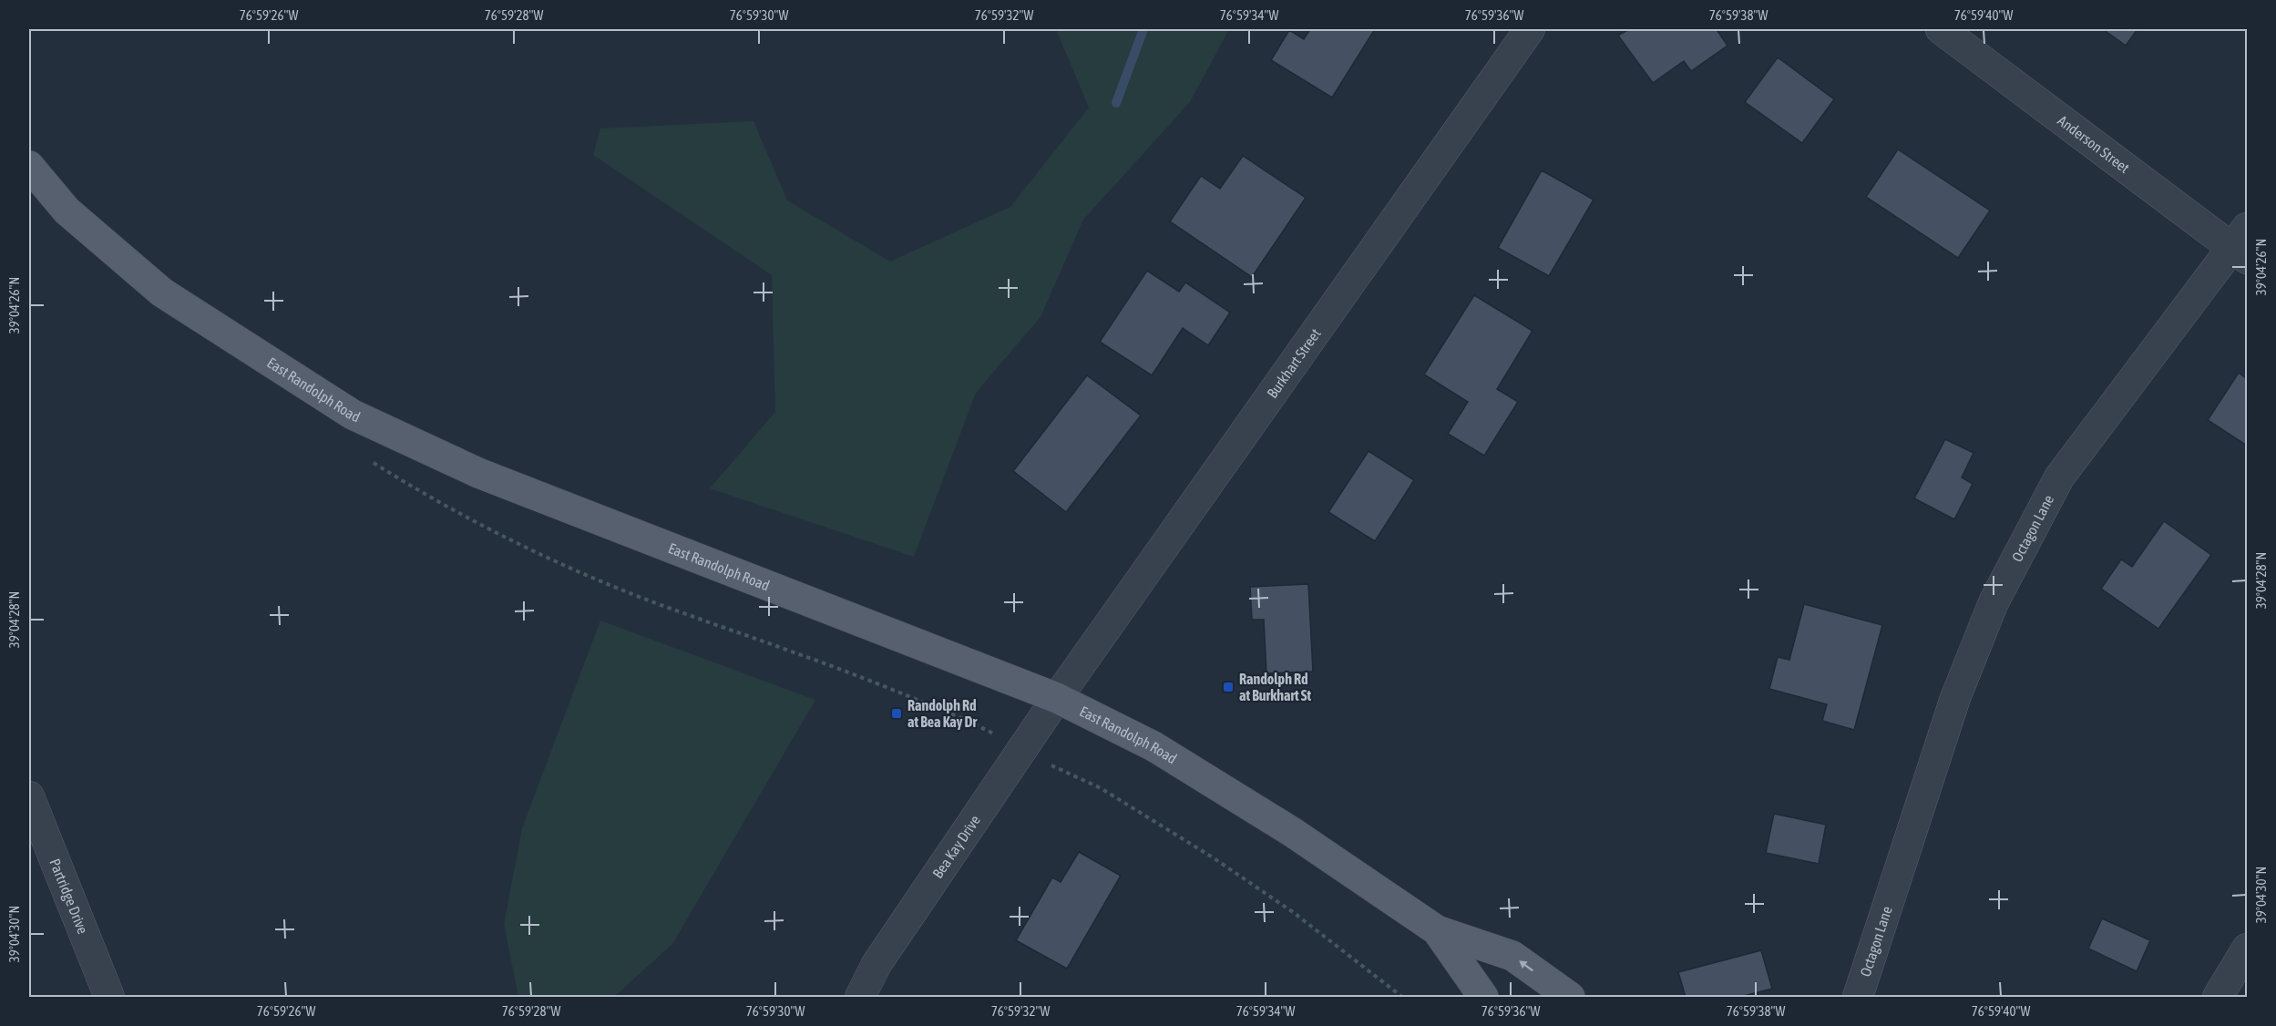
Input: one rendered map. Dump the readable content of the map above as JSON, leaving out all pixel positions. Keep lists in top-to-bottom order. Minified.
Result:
{"streets":{"main road":["East Randolph Road"],"street":["Anderson Street","Burkhart Street","Octagon Lane","Bea Kay Drive","Partridge Drive"]},"crossings":[["Anderson Street","Octagon Lane"],["Burkhart Street","East Randolph Road"],["Burkhart Street","Bea Kay Drive"],["East Randolph Road","Bea Kay Drive"]],"places":{"transit":["Randolph Rd at Burkhart St","Randolph Rd at Bea Kay Dr"]},"coordinates":["76°59'26\"W","76°59'28\"W","76°59'30\"W","76°59'32\"W","76°59'34\"W","76°59'36\"W","76°59'38\"W","76°59'40\"W","39°04'26\"N","39°04'28\"N","39°04'30\"N"]}
